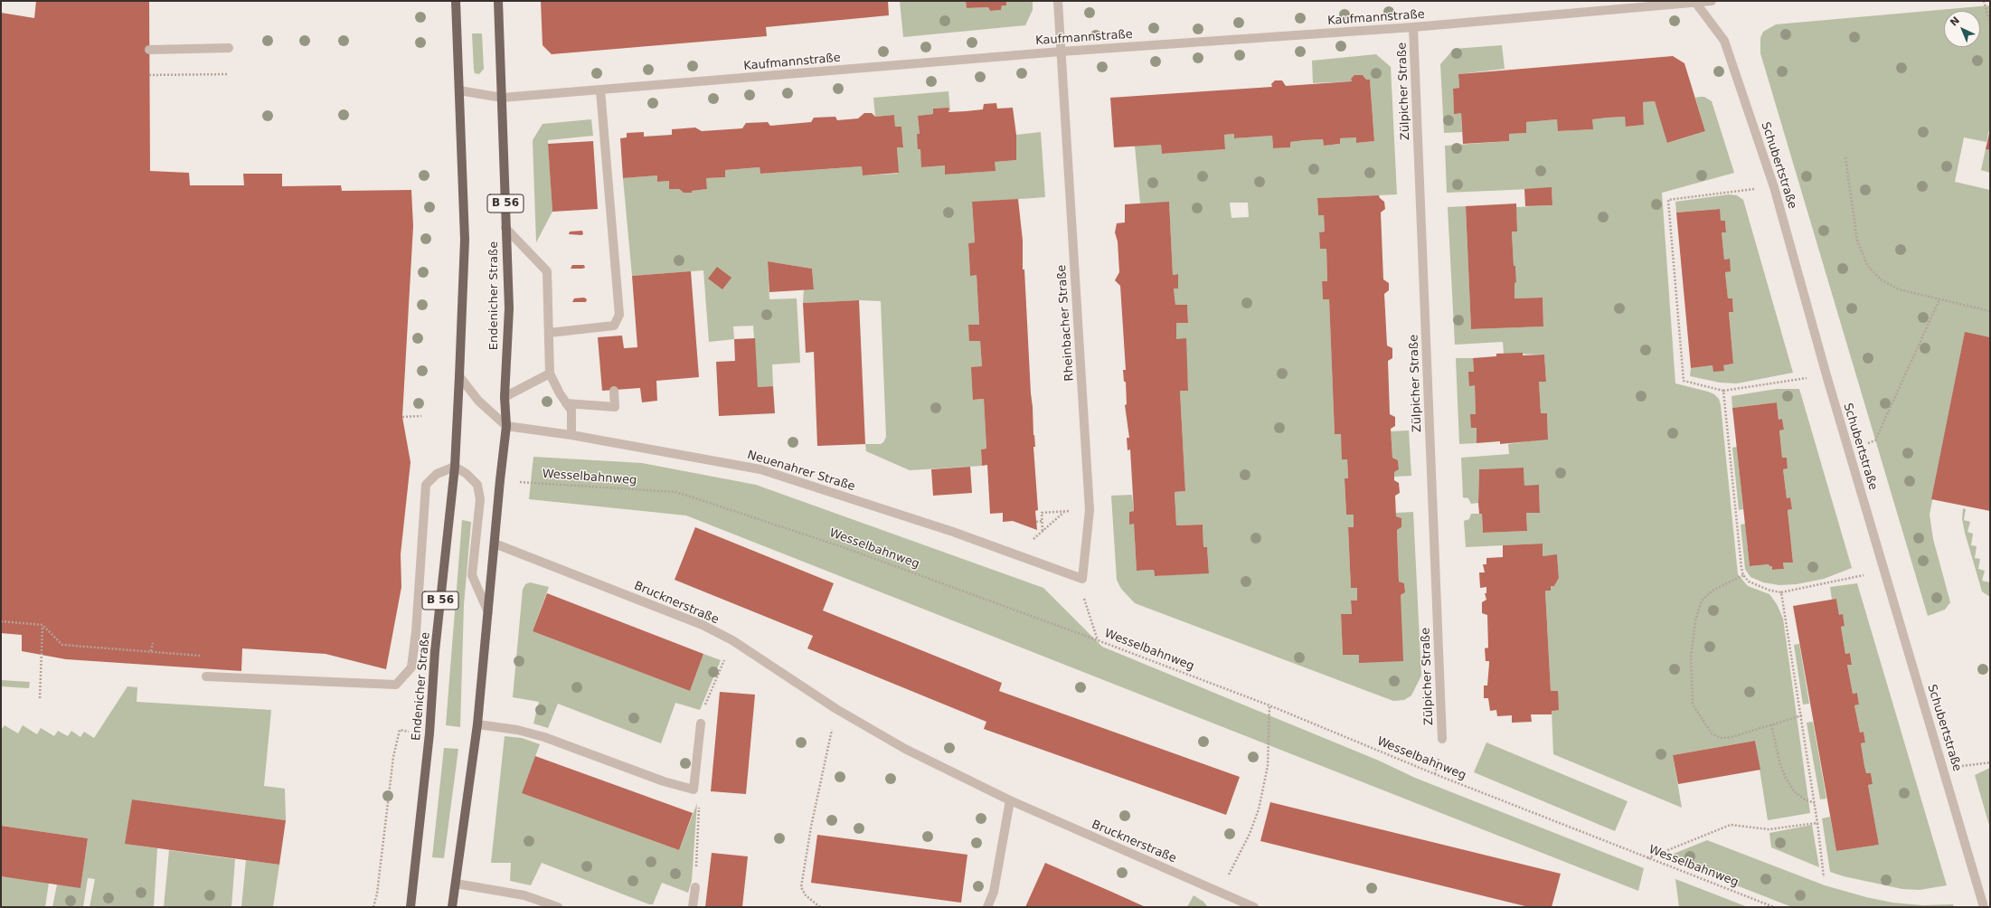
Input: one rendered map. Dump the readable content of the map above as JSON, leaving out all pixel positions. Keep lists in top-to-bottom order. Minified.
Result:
{"streets":{"main road":["B 56","Endenicher Straße"],"street":["Kaufmannstraße","Zülpicher Straße","Schubertstraße","Rheinbacher Straße","Neuenahrer Straße","Brucknerstraße"],"path":["Wesselbahnweg"]},"crossings":[["Kaufmannstraße","Zülpicher Straße"],["Kaufmannstraße","Schubertstraße"],["Kaufmannstraße","Endenicher Straße"],["Kaufmannstraße","Rheinbacher Straße"],["Endenicher Straße","Neuenahrer Straße"],["Endenicher Straße","Wesselbahnweg"],["Endenicher Straße","Brucknerstraße"],["Rheinbacher Straße","Neuenahrer Straße"]],"north":"top left"}
